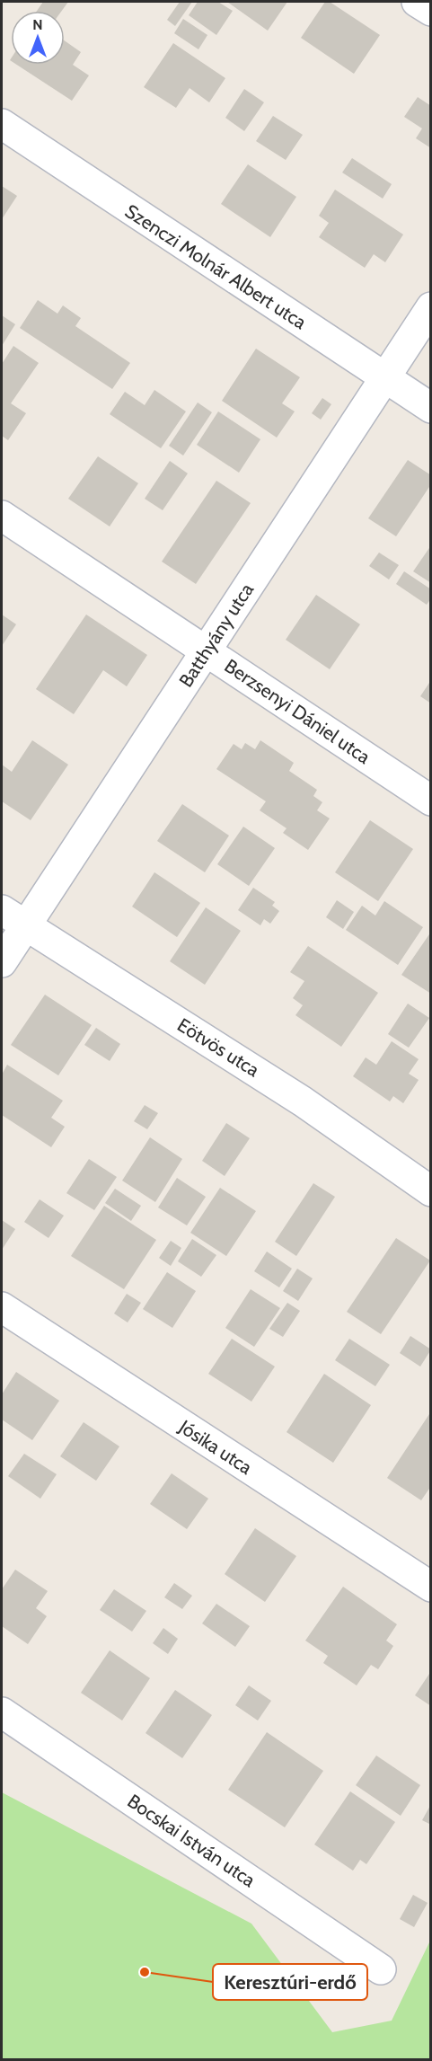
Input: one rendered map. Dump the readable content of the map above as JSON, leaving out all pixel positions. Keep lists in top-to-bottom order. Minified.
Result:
{"streets":{"street":["Szenczi Molnár Albert utca","Batthyány utca","Berzsenyi Dániel utca","Eötvös utca","Jósika utca","Bocskai István utca"]},"crossings":[["Szenczi Molnár Albert utca","Batthyány utca"],["Batthyány utca","Berzsenyi Dániel utca"],["Batthyány utca","Eötvös utca"]],"places":["Keresztúri-erdő"],"north":"top"}
